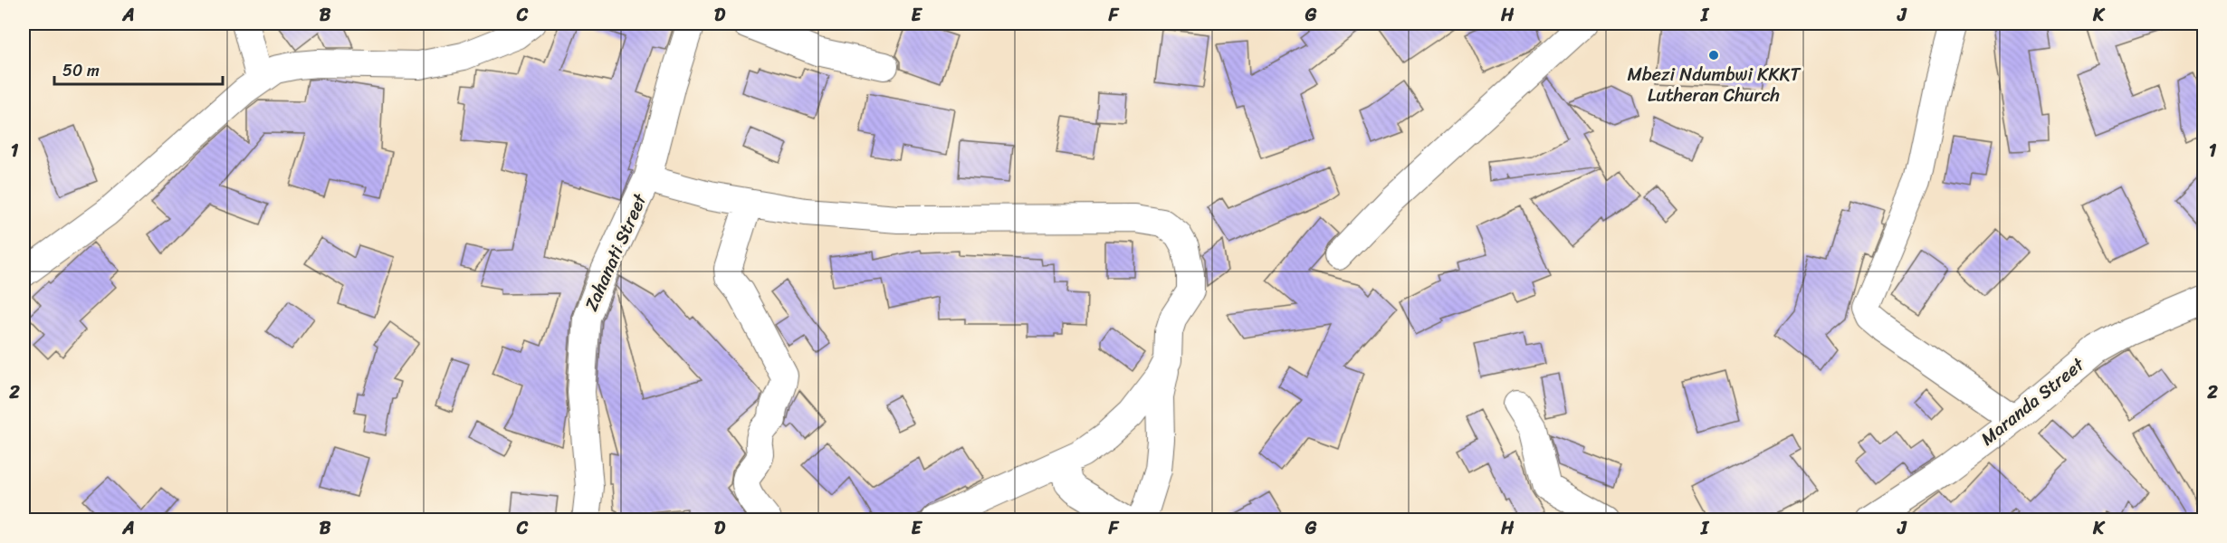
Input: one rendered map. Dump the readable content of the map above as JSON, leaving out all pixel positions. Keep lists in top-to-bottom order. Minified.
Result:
{"streets":{"street":["Zahanati Street","Maranda Street"]},"places":["Mbezi Ndumbwi KKKT Lutheran Church"],"scale_bar":"50 m","grid":{"columns":["A","B","C","D","E","F","G","H","I","J","K"],"rows":["1","2"]}}
